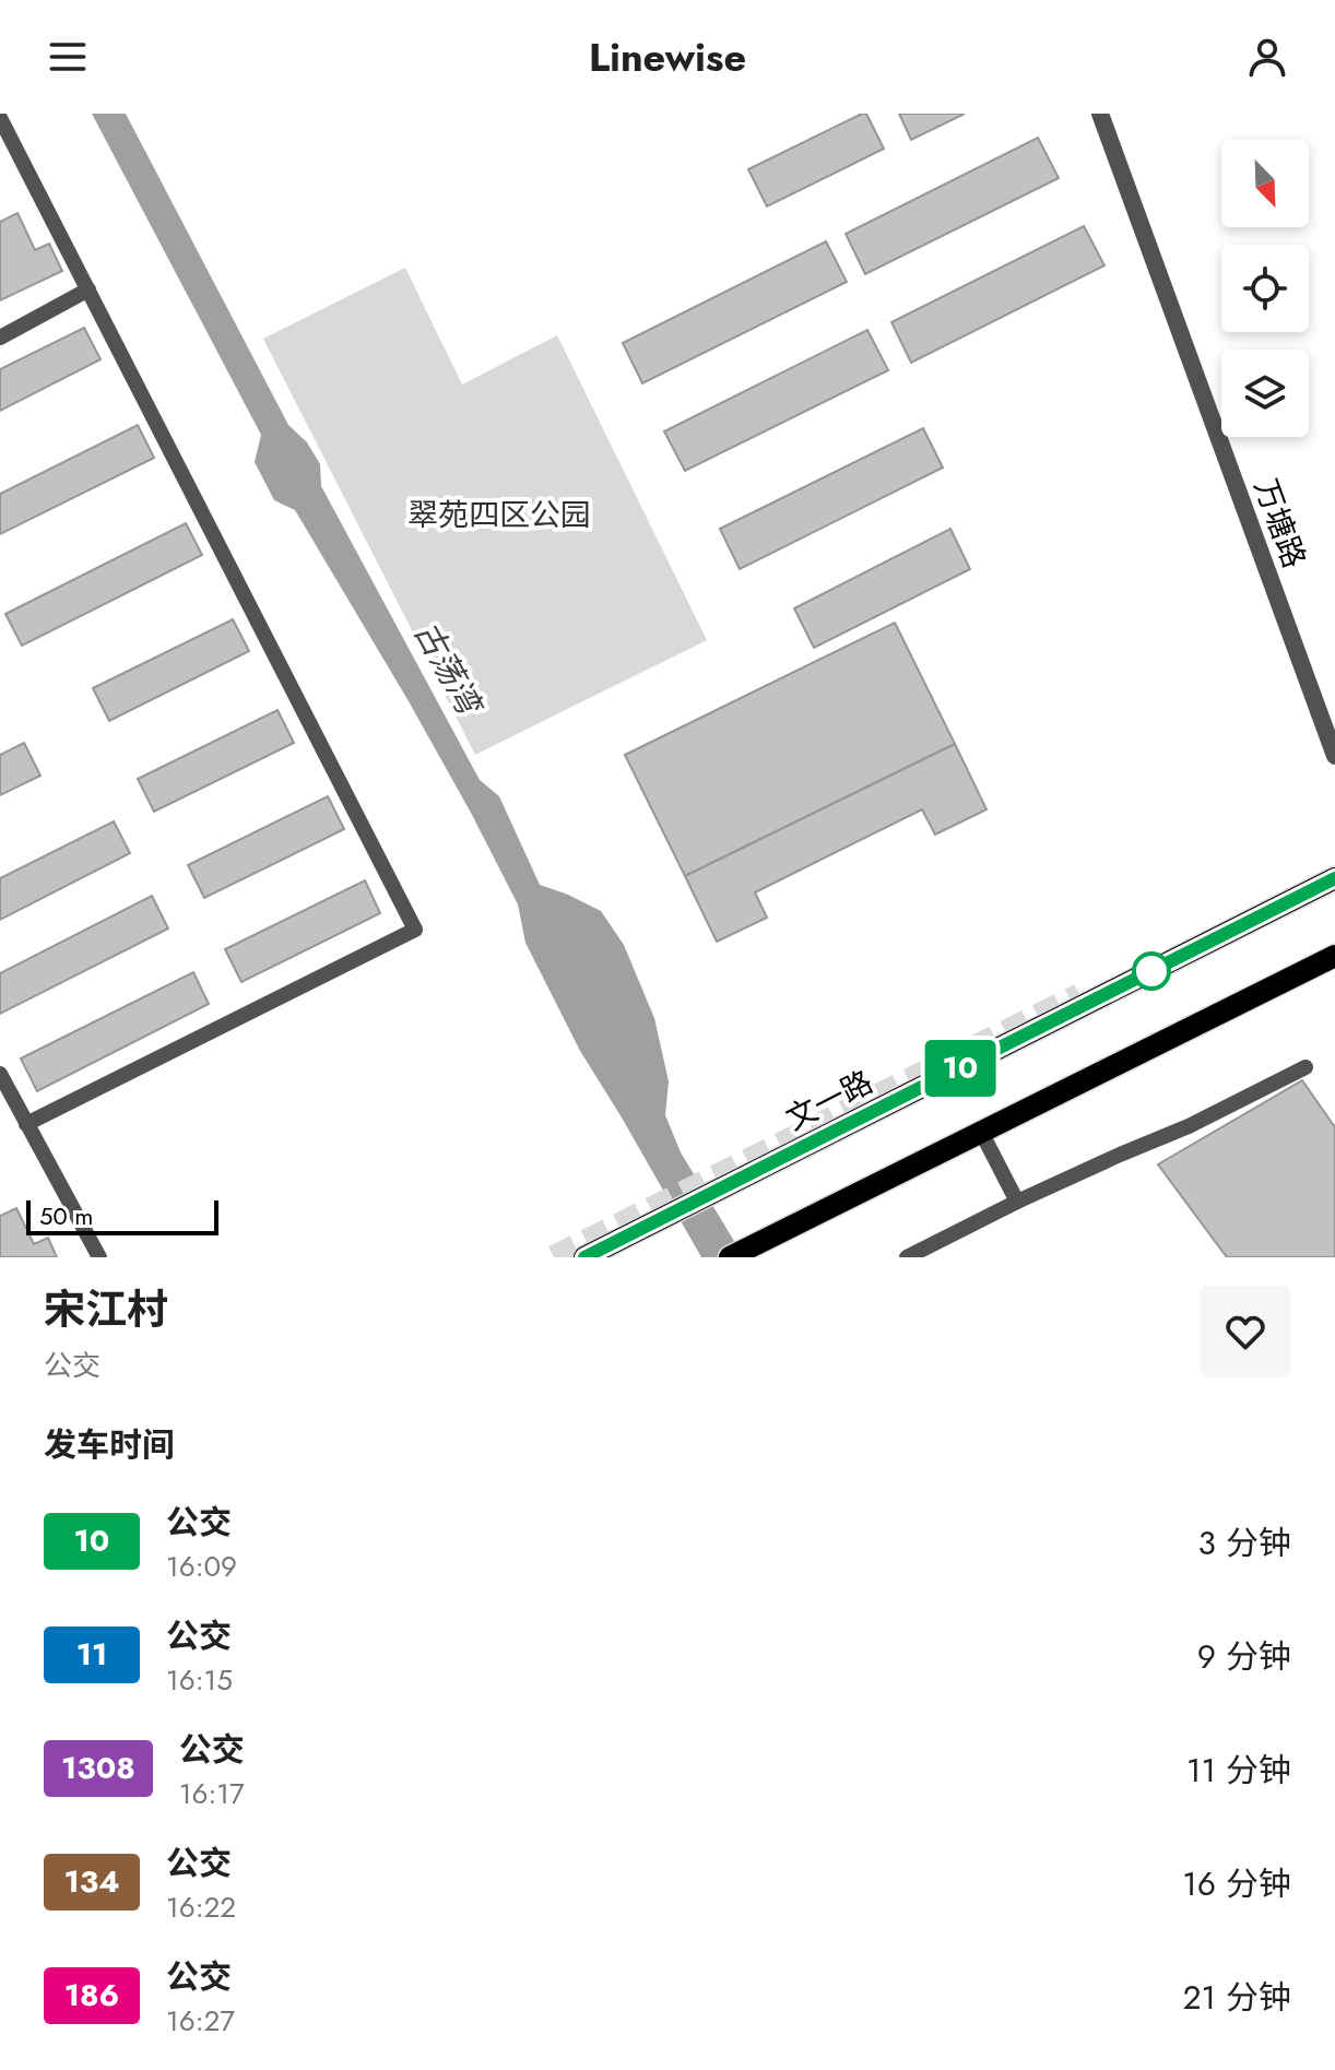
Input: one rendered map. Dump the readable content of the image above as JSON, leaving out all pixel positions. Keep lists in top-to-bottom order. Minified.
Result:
{"streets":{"main road":["文一路"],"street":["万塘路"]},"water":["古荡湾"],"parks":["翠苑四区公园"],"lines":["bus line 10"],"scale_bar":"50 m","north":"bottom right","page":{"header":"Linewise","on_map":"10","scale":"50 m","heading":[["宋江村","公交"],"发车时间"],"list":[{"mark":"10","name":"公交","note":"16:09","value":"3 分钟"},{"mark":"11","name":"公交","note":"16:15","value":"9 分钟"},{"mark":"1308","name":"公交","note":"16:17","value":"11 分钟"},{"mark":"134","name":"公交","note":"16:22","value":"16 分钟"},{"mark":"186","name":"公交","note":"16:27","value":"21 分钟"}]}}
